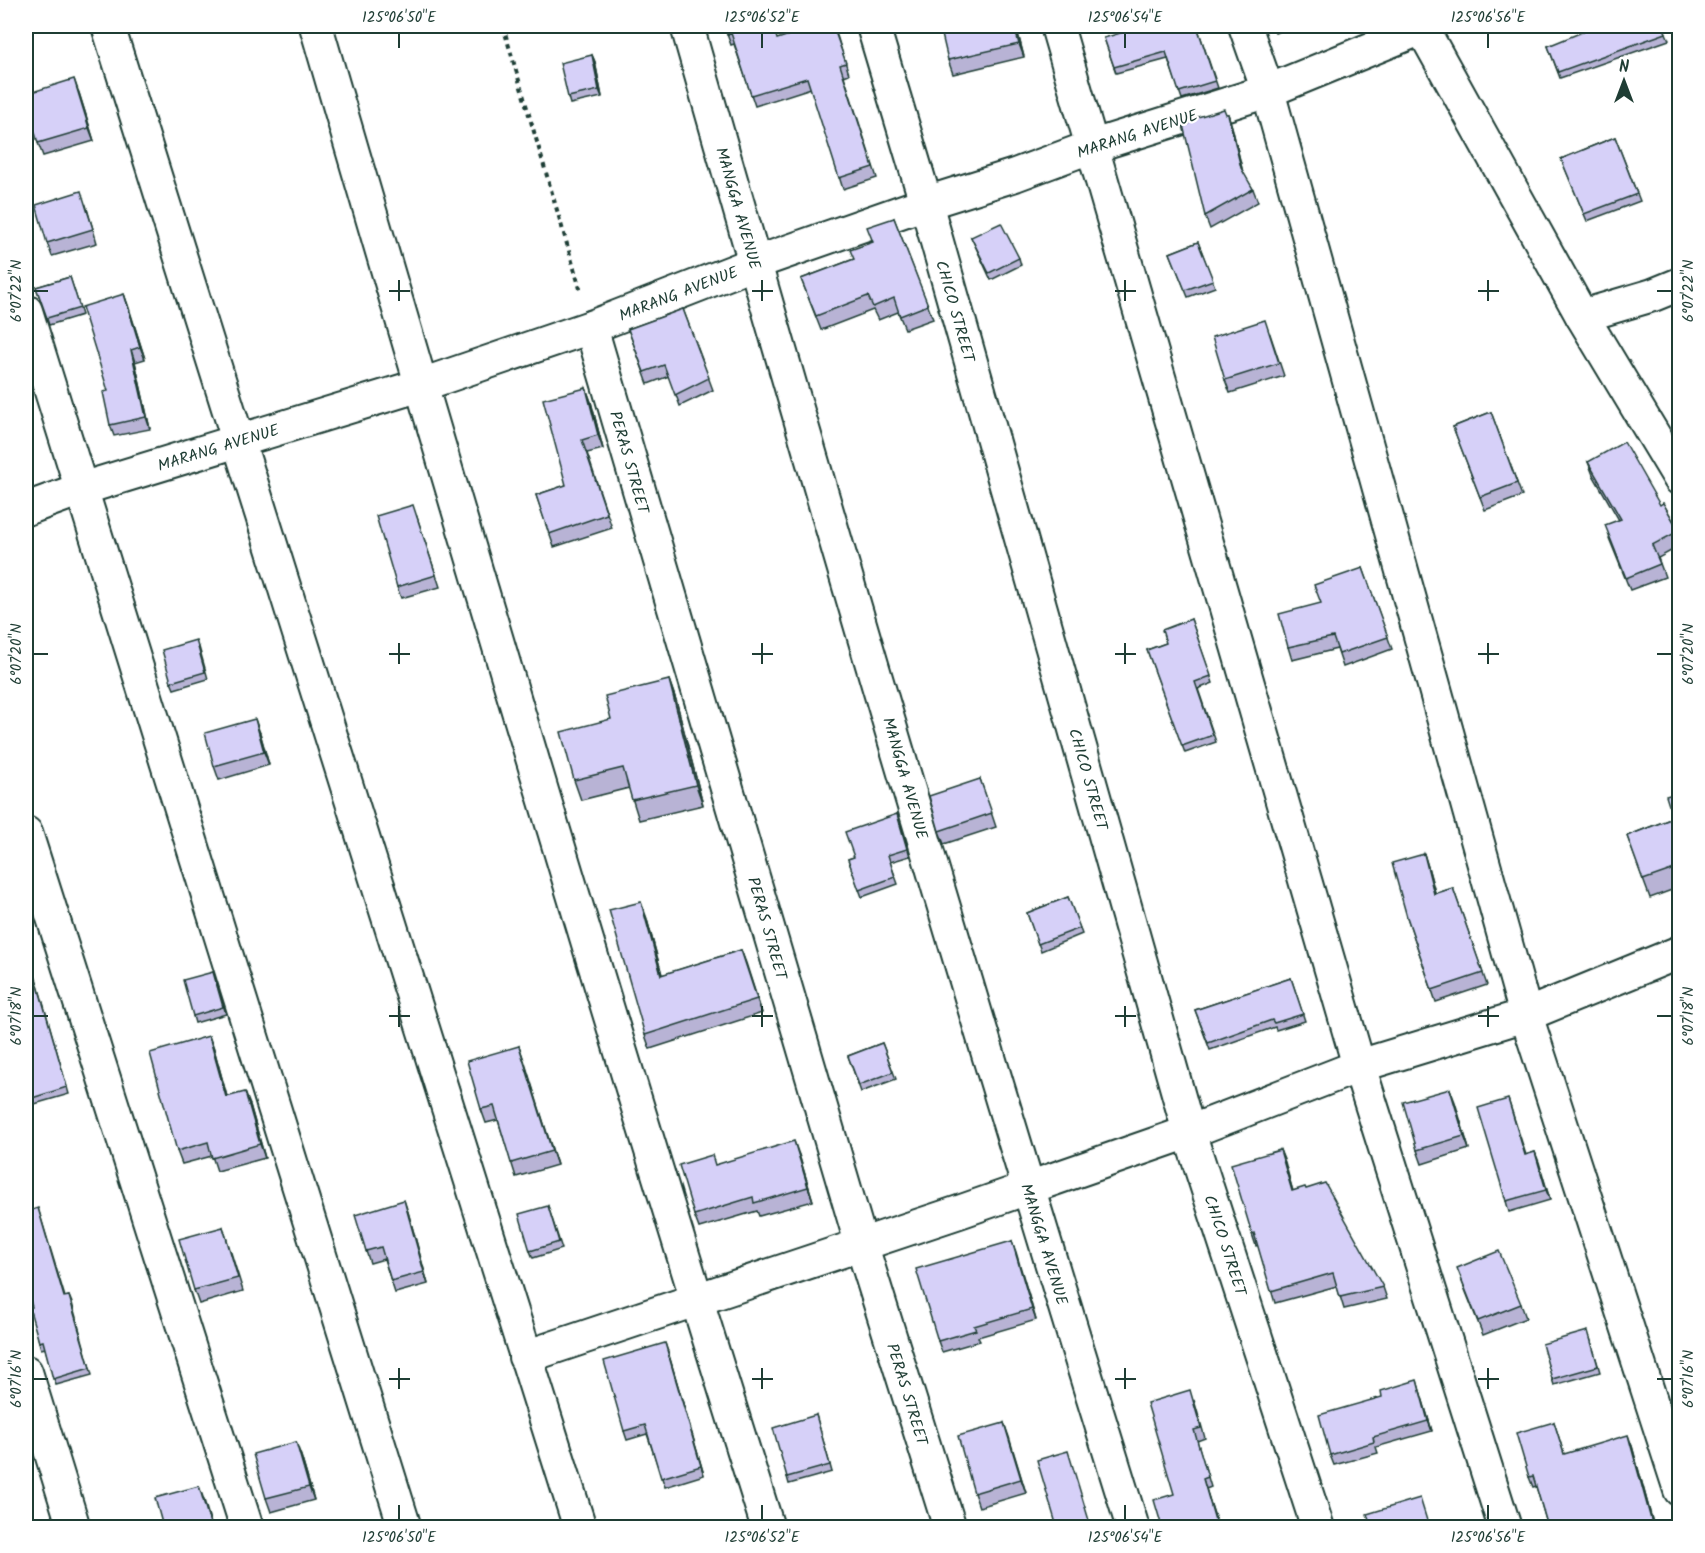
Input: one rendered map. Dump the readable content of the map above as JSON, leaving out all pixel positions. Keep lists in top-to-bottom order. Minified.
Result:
{"streets":{"street":["MARANG AVENUE","MANGGA AVENUE","CHICO STREET","PERAS STREET"]},"crossings":[["MARANG AVENUE","MANGGA AVENUE"],["MARANG AVENUE","CHICO STREET"],["MARANG AVENUE","PERAS STREET"]],"north":"top","coordinates":["125°06'50\"E","125°06'52\"E","125°06'54\"E","125°06'56\"E","6°07'22\"N","6°07'20\"N","6°07'18\"N","6°07'16\"N"]}
